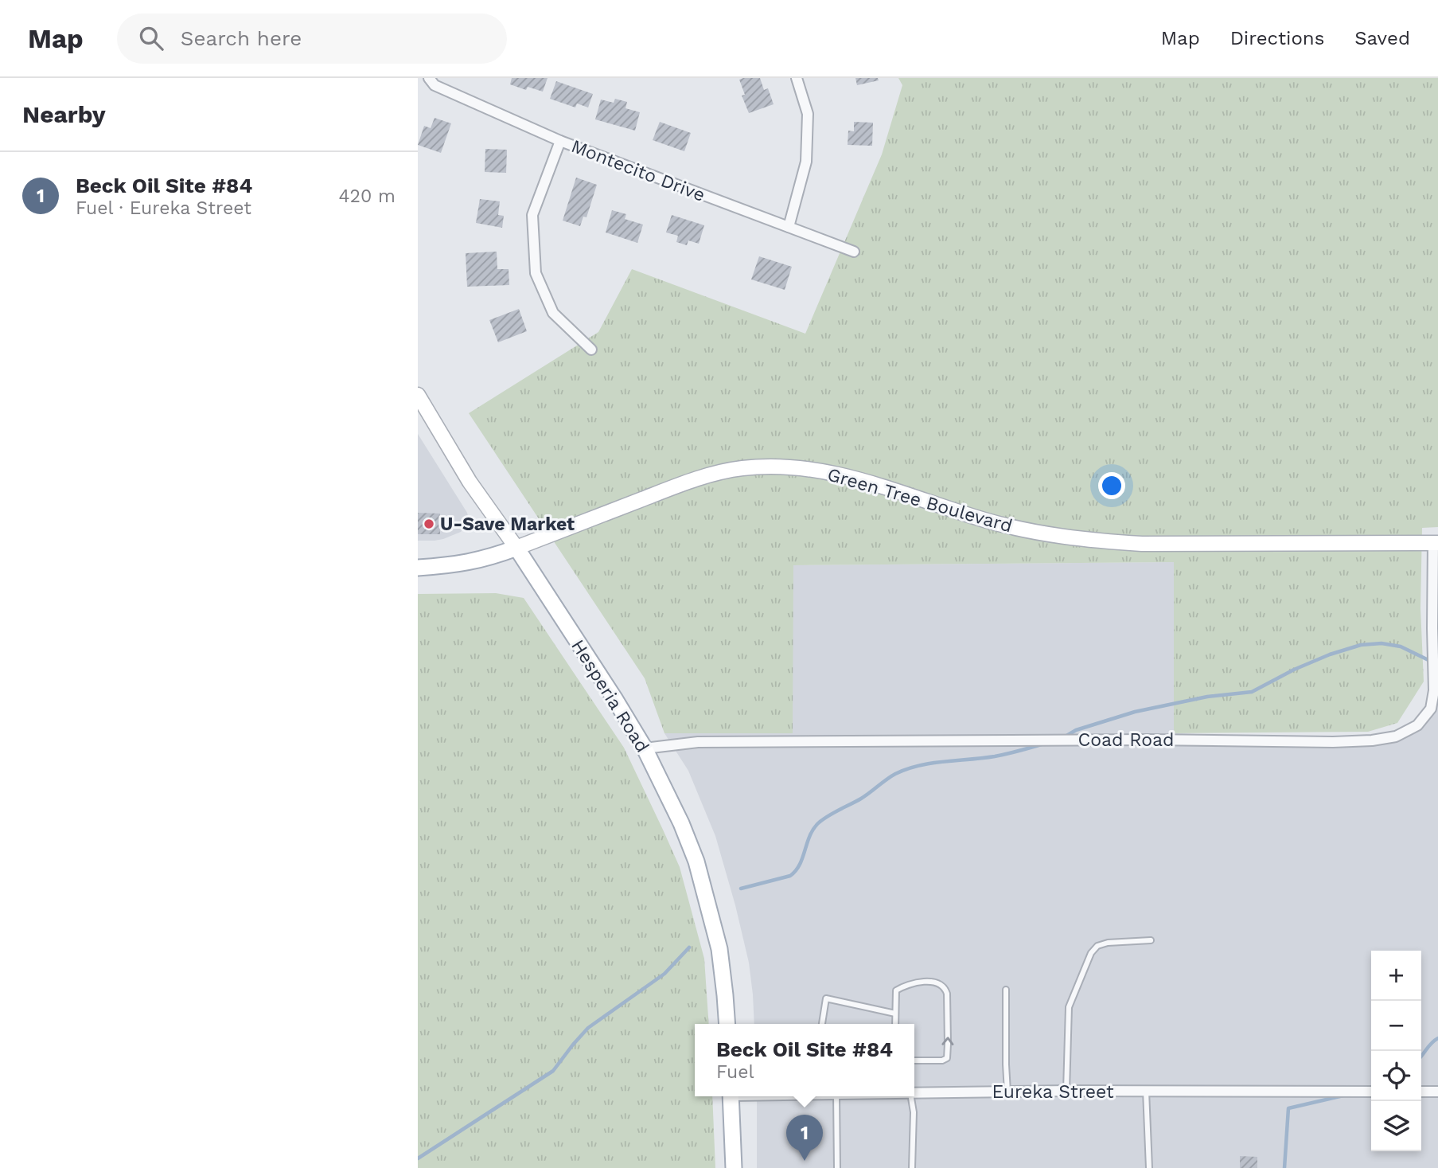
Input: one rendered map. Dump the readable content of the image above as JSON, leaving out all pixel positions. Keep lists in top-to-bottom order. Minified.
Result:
{"streets":{"main road":["Green Tree Boulevard","Hesperia Road"],"street":["Montecito Drive","Coad Road","Eureka Street"]},"crossings":[["Green Tree Boulevard","Hesperia Road"],["Green Tree Boulevard","Coad Road"],["Hesperia Road","Coad Road"]],"places":["U-Save Market"],"page":{"header":"Map","search":"Search here","nav":["Map","Directions","Saved"],"heading":"Nearby","list":[{"mark":"1","name":"Beck Oil Site #84","note":"Fuel · Eureka Street","value":"420 m"}],"map_buttons":["+","−"],"popup":["Beck Oil Site #84","Fuel"],"pins":"1"}}
